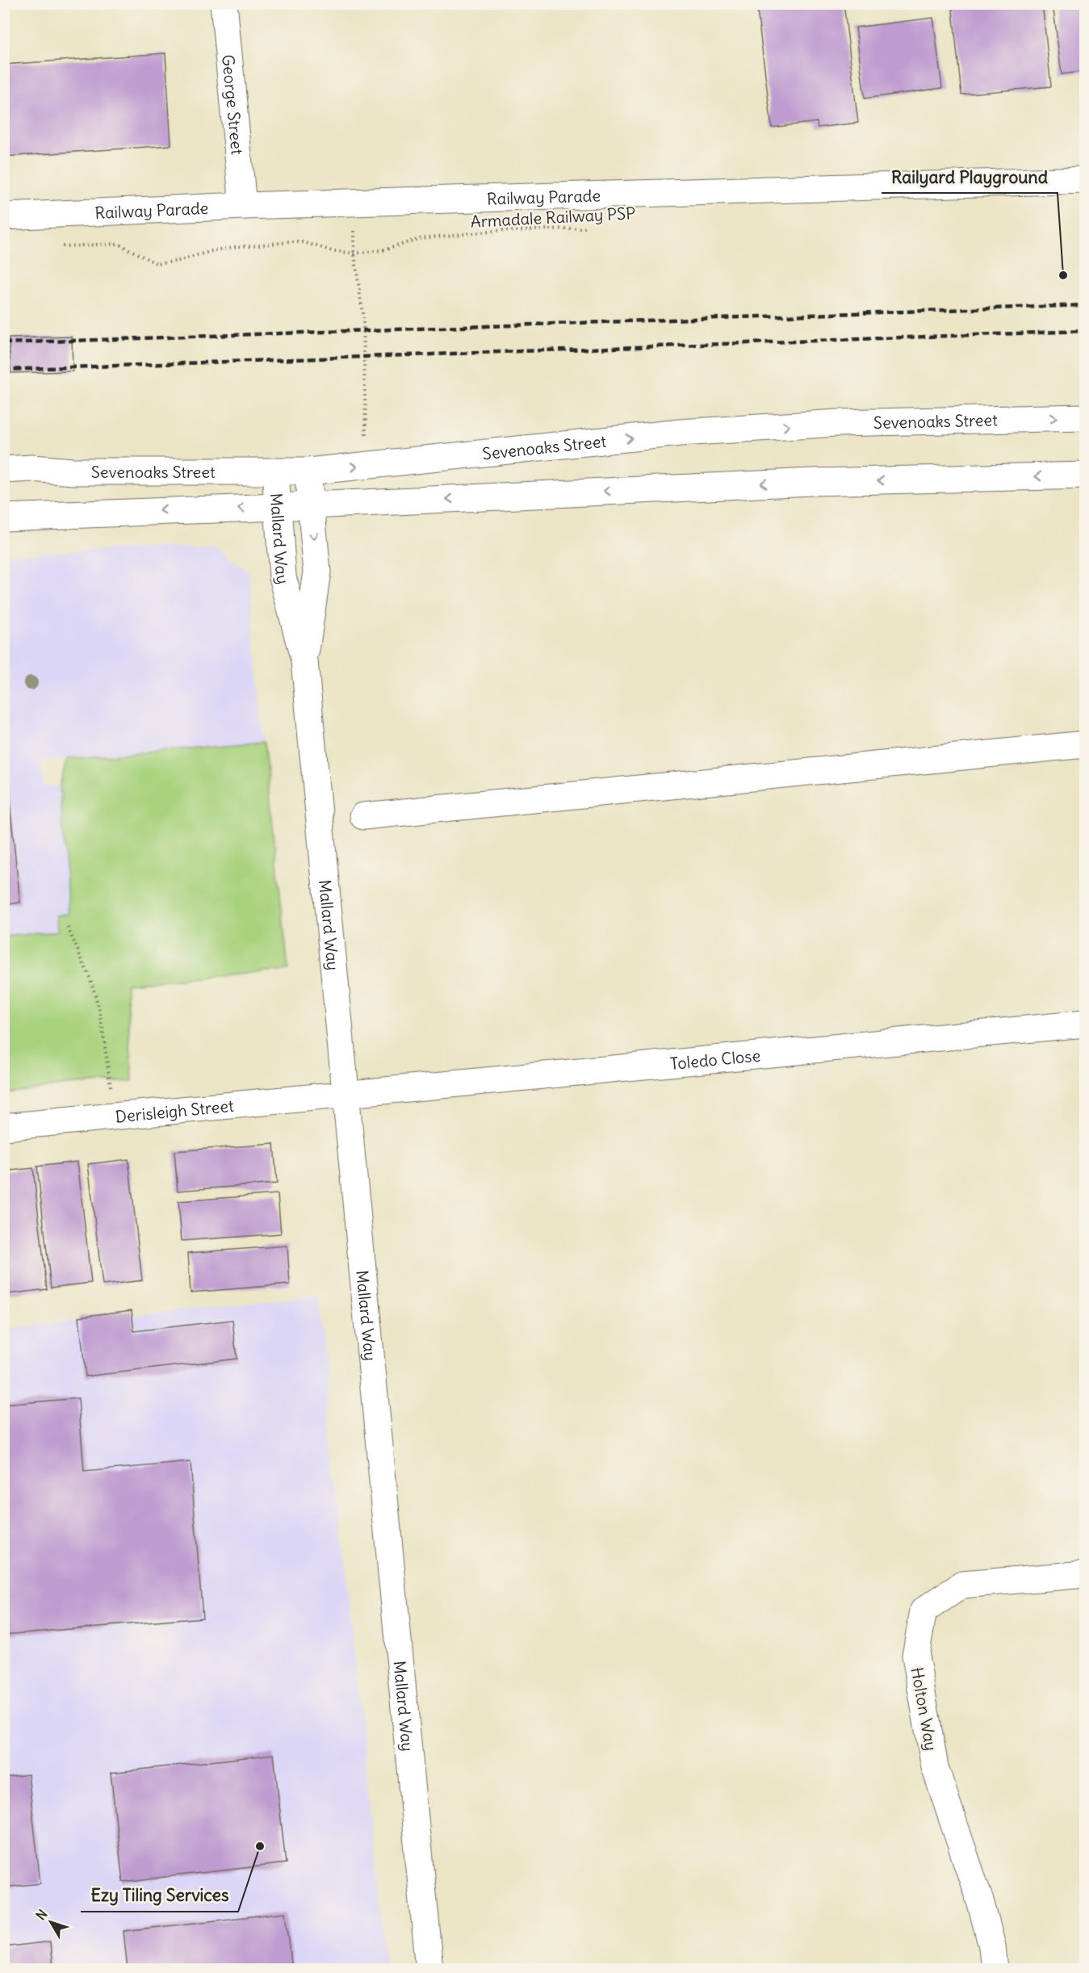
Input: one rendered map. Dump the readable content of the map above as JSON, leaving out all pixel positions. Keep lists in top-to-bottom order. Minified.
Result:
{"streets":{"street":["George Street","Railway Parade","Sevenoaks Street","Mallard Way","Toledo Close","Derisleigh Street","Holton Way"],"path":["Armadale Railway PSP"]},"crossings":[["George Street","Railway Parade"],["Sevenoaks Street","Mallard Way"],["Mallard Way","Toledo Close"],["Mallard Way","Derisleigh Street"],["Toledo Close","Derisleigh Street"]],"places":["Railyard Playground","Ezy Tiling Services"],"north":"top left"}
